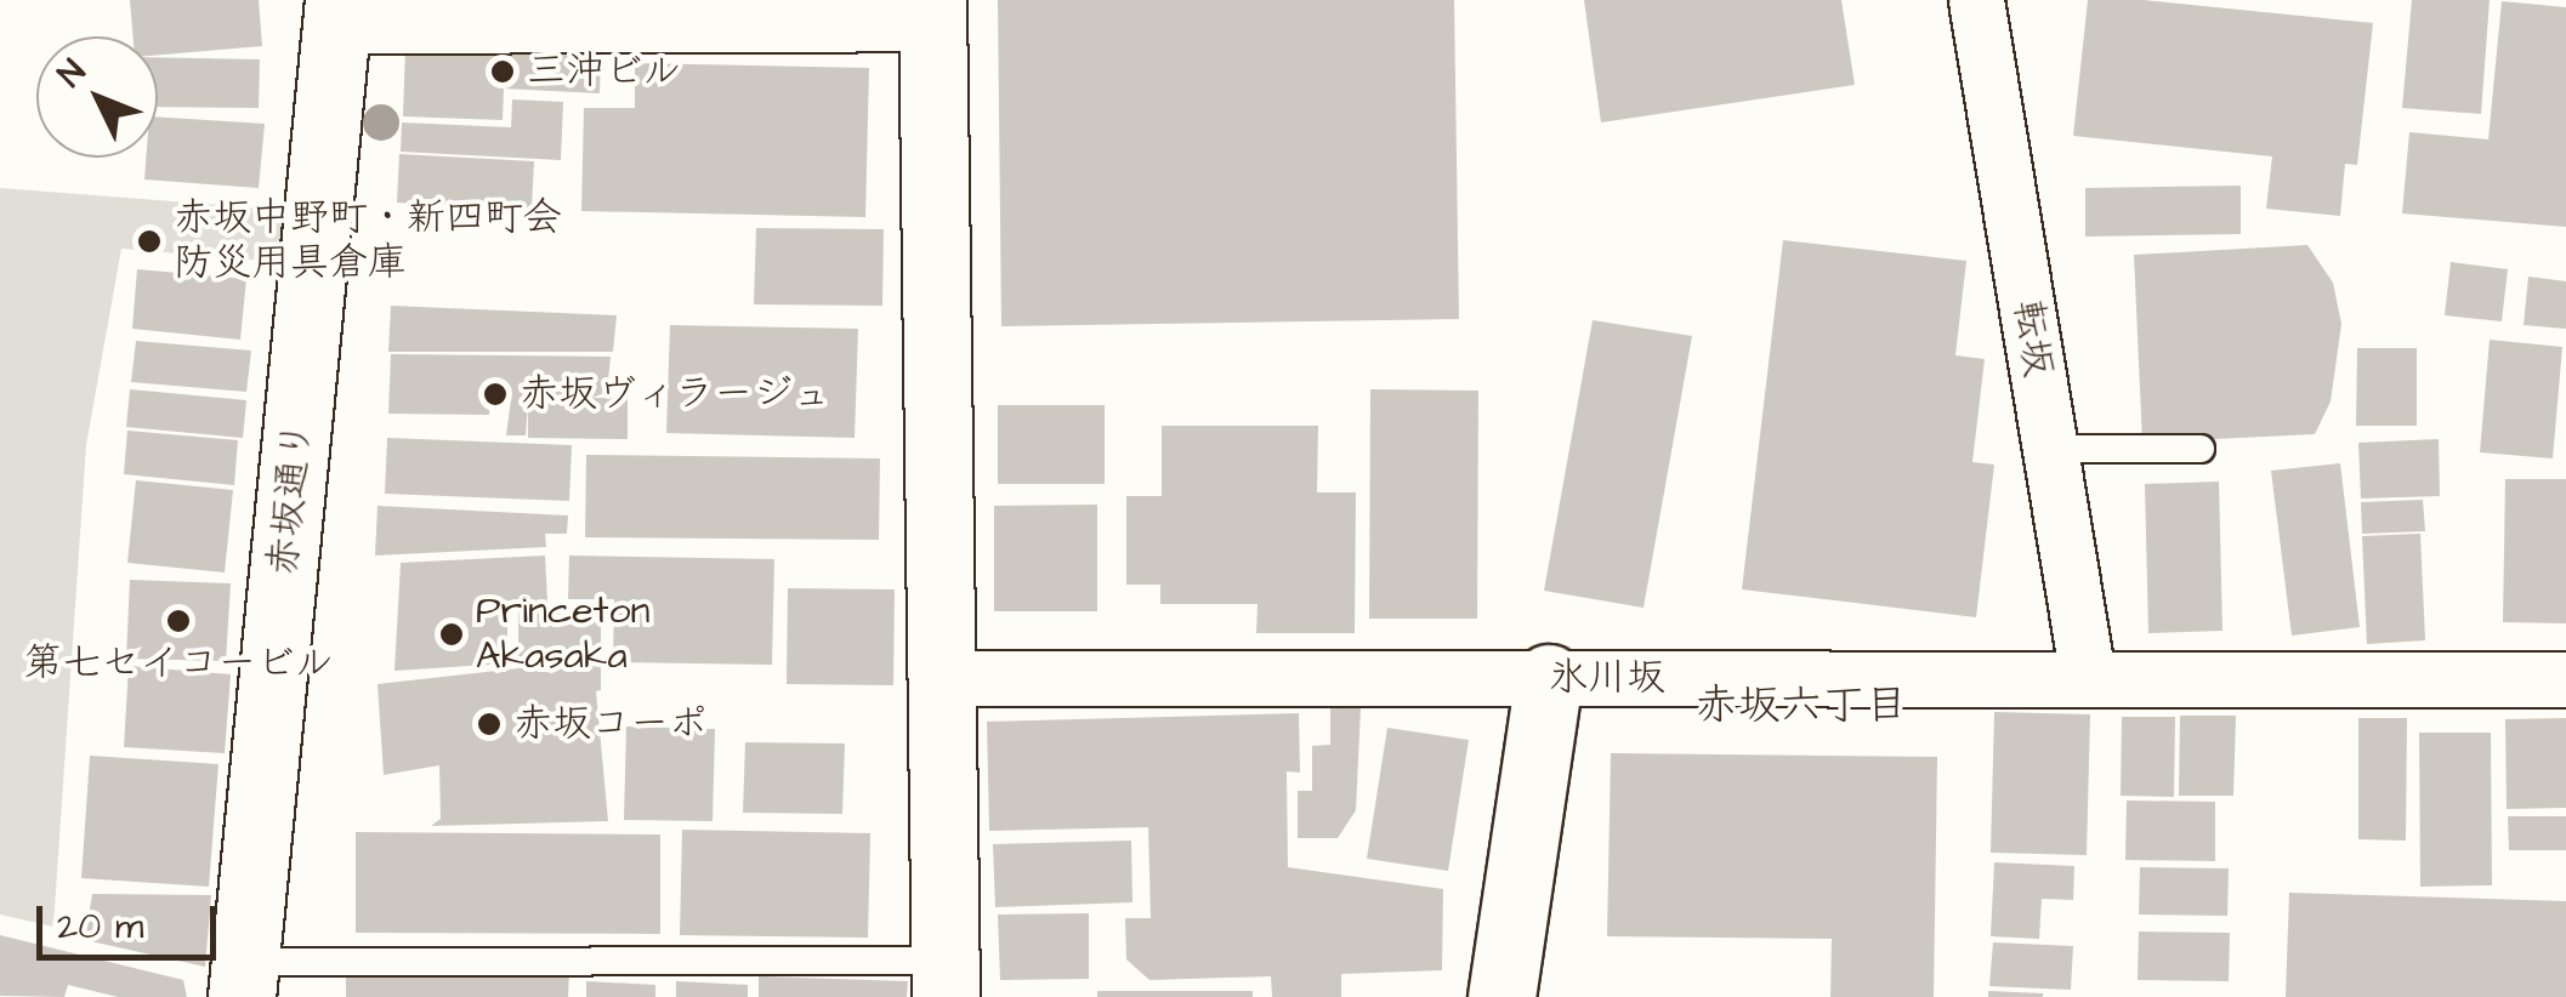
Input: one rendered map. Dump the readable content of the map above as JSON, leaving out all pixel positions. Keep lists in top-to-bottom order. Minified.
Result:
{"streets":{"street":["転坂","赤坂通り","氷川坂"]},"crossings":[["転坂","氷川坂"]],"districts":["赤坂六丁目"],"places":["三沖ビル","赤坂中野町・新四町会 防災用具倉庫","赤坂ヴィラージュ","第七セイコービル","Princeton Akasaka","赤坂コーポ"],"scale_bar":"20 m","north":"top left"}
